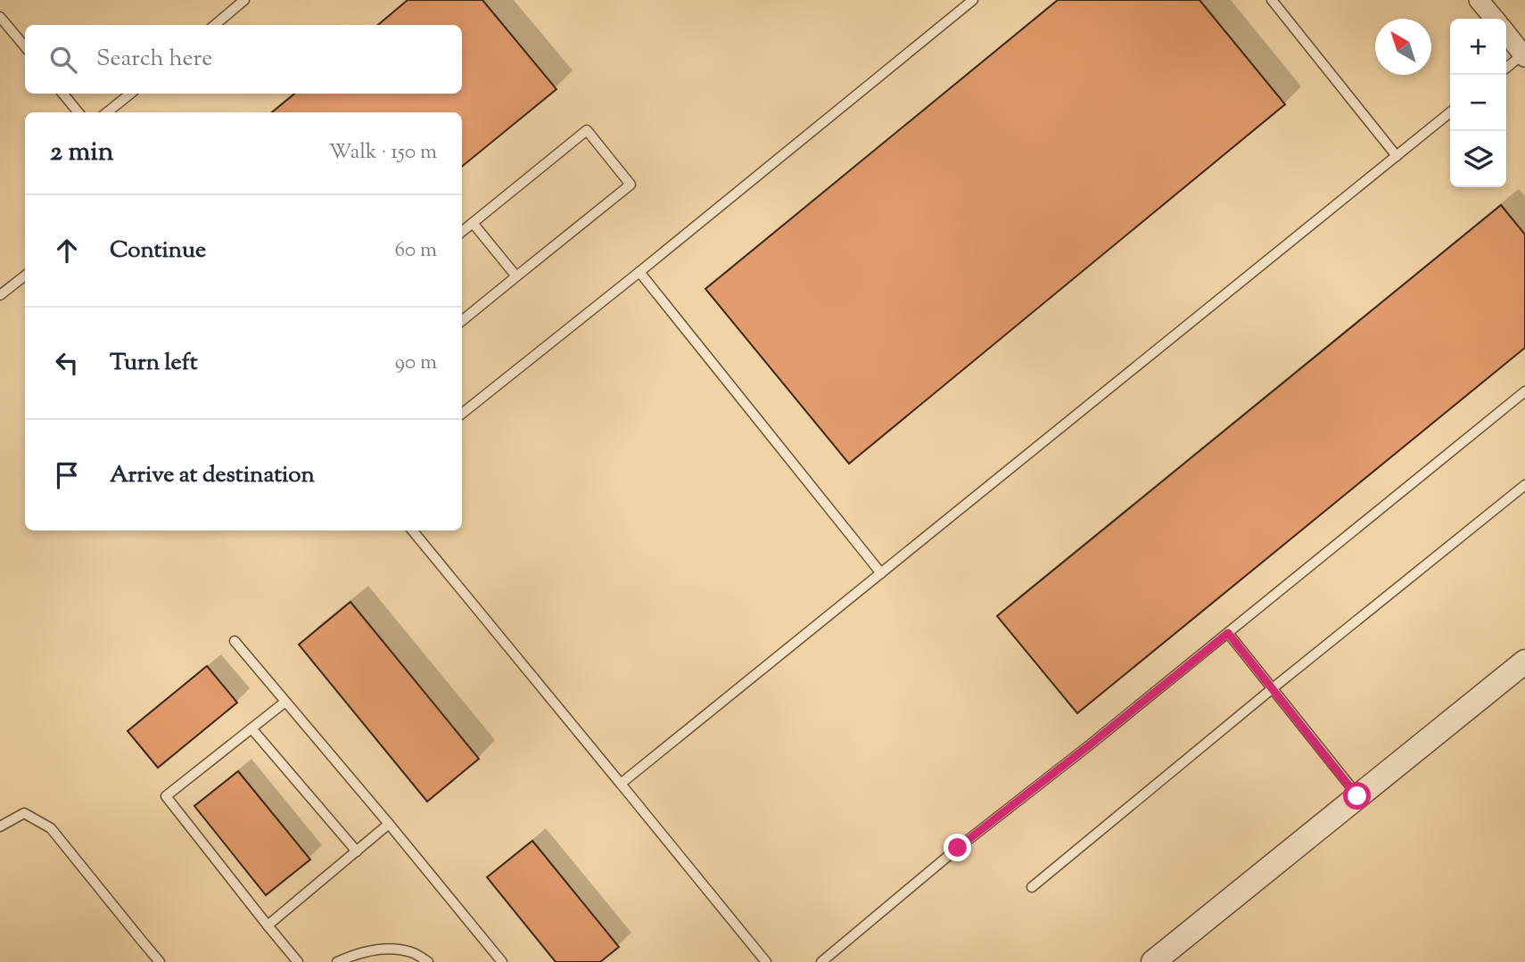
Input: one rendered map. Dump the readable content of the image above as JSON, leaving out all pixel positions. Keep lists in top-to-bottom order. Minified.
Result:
{"north":"top left","page":{"map_buttons":["+","−"],"search":"Search here","heading":["2 min","Walk · 150 m"],"list":[["Continue","60 m"],["Turn left","90 m"],"Arrive at destination"]}}
